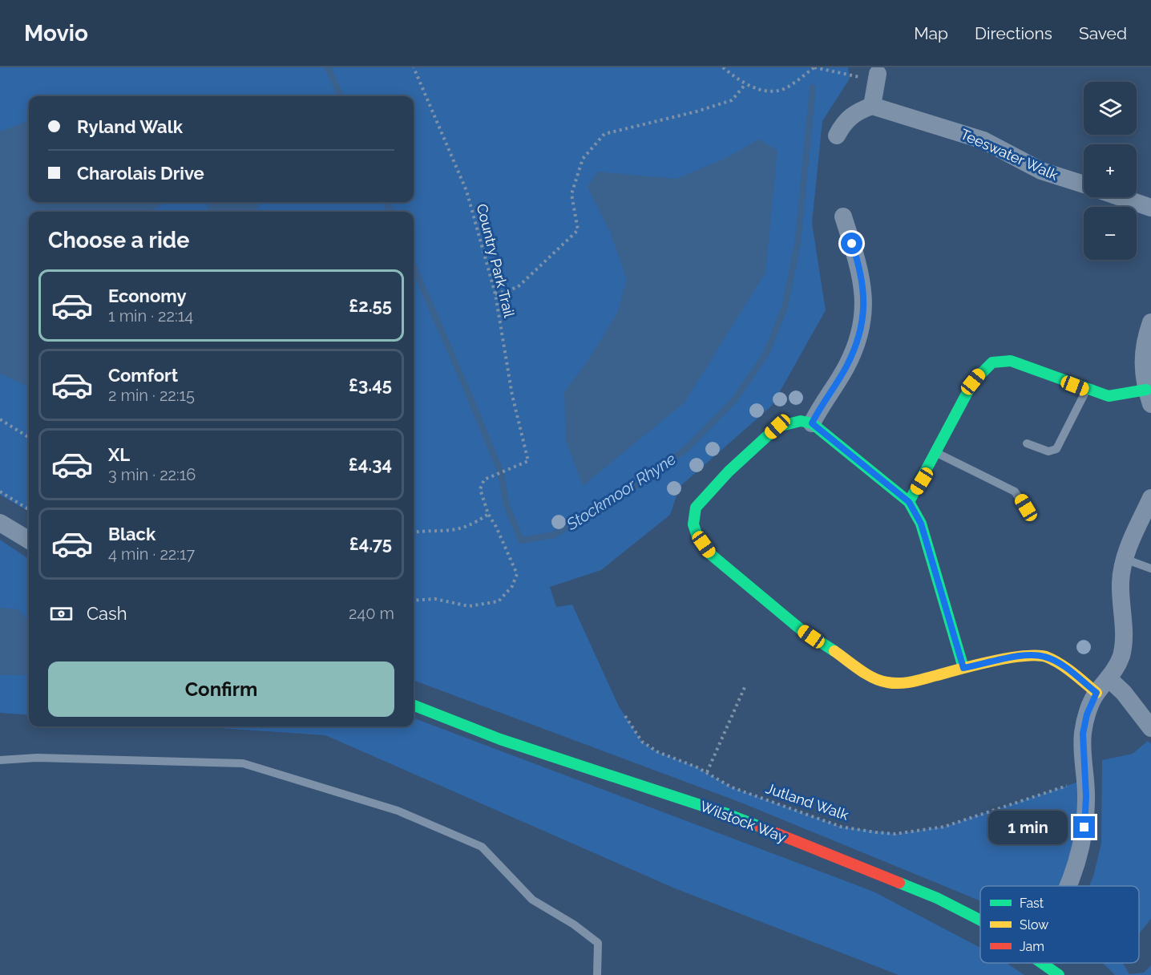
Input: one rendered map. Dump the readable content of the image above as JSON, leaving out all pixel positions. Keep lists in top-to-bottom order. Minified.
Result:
{"streets":{"street":["Teeswater Walk","Wilstock Way"],"path":["Country Park Trail","Jutland Walk"]},"water":["Stockmoor Rhyne"],"legend":["Fast","Slow","Jam"],"page":{"header":"Movio","nav":["Map","Directions","Saved"],"map_buttons":["+","−"],"banner":["Ryland Walk","Charolais Drive"],"heading":"Choose a ride","list":[{"name":"Economy","note":"1 min · 22:14","value":"£2.55"},{"name":"Comfort","note":"2 min · 22:15","value":"£3.45"},{"name":"XL","note":"3 min · 22:16","value":"£4.34"},{"name":"Black","note":"4 min · 22:17","value":"£4.75"}],"pay":["Cash","240 m"],"buttons":"Confirm","bubble":"1 min"}}
